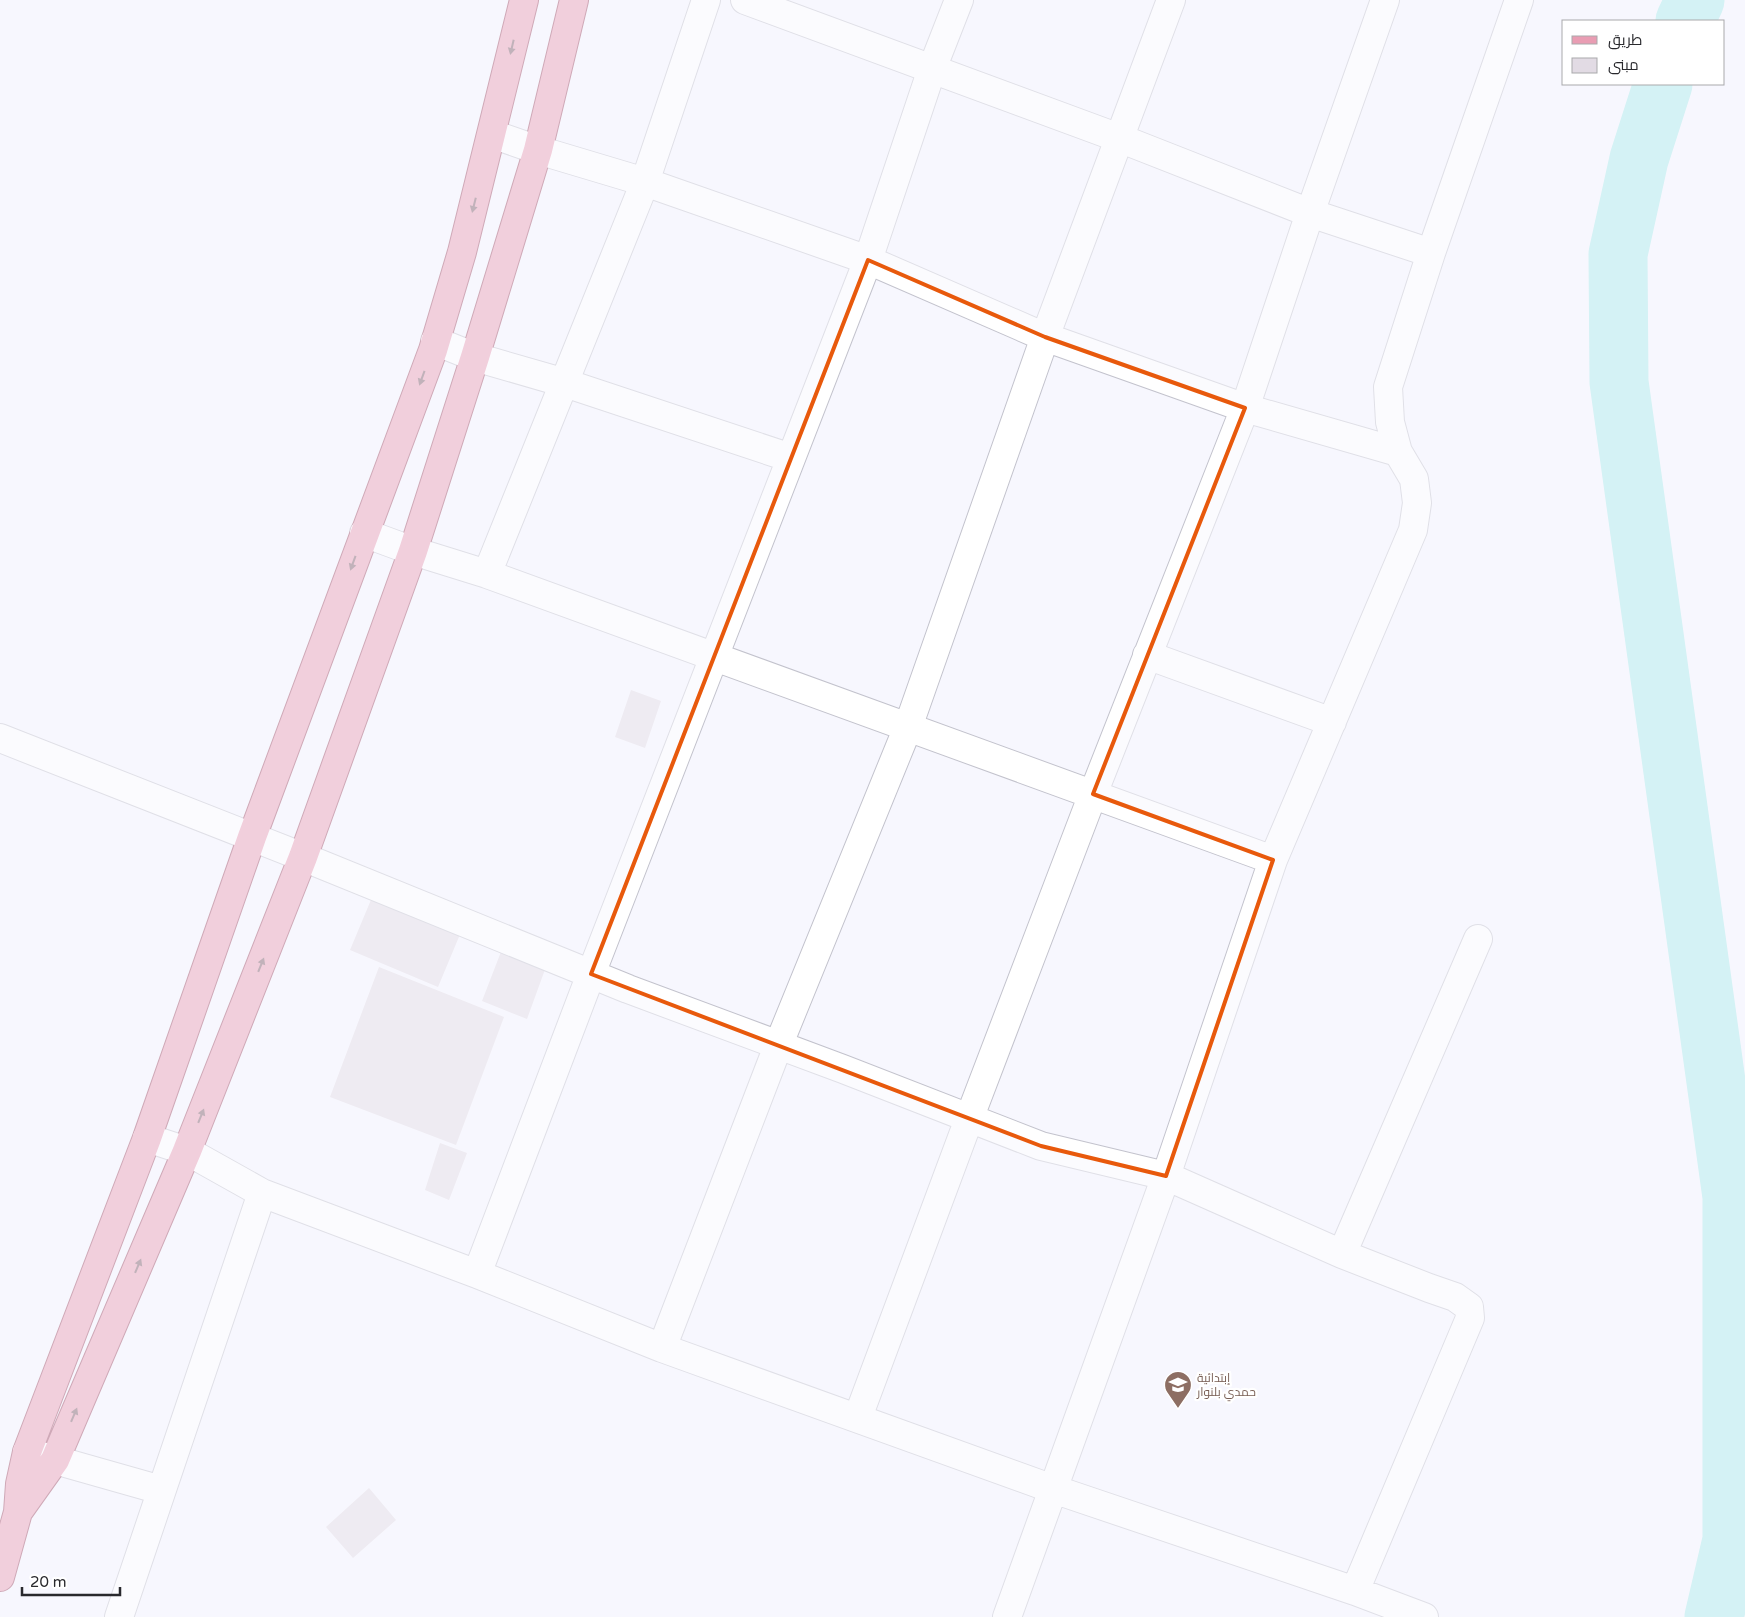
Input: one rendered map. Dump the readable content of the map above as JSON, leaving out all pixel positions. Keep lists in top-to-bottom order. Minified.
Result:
{"places":{"school or university":["إبتدائية حمدي بلنوار"]},"legend":["طريق","مبنى"],"scale_bar":"20 m"}
